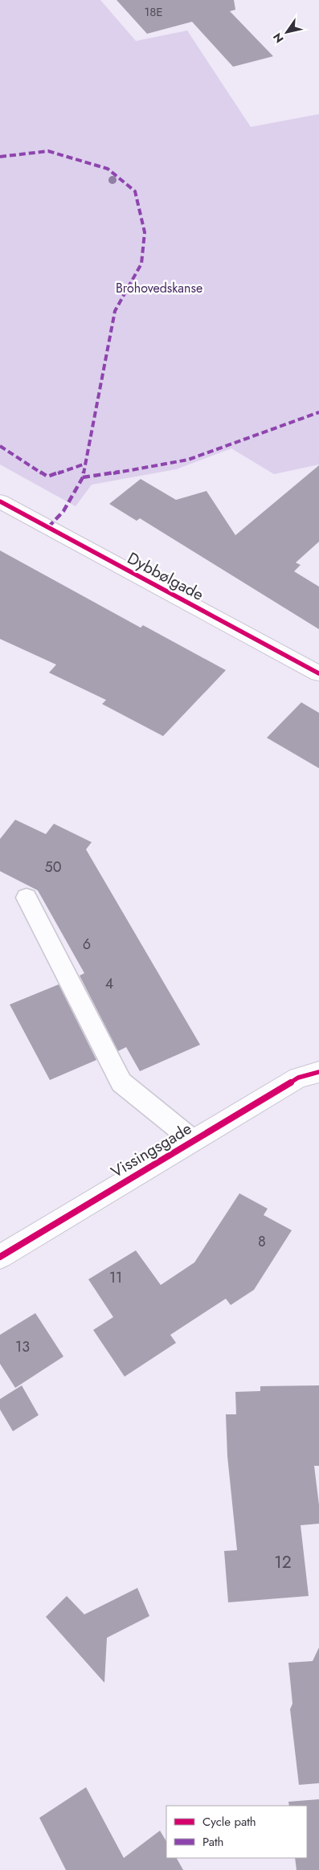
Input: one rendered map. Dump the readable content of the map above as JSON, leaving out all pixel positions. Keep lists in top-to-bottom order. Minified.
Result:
{"streets":{"street":["Dybbølgade","Vissingsgade"]},"parks":["Brohovedskanse"],"house_numbers":["18E","50","6","4","8","11","13","12"],"legend":["Cycle path","Path"],"north":"bottom left"}
